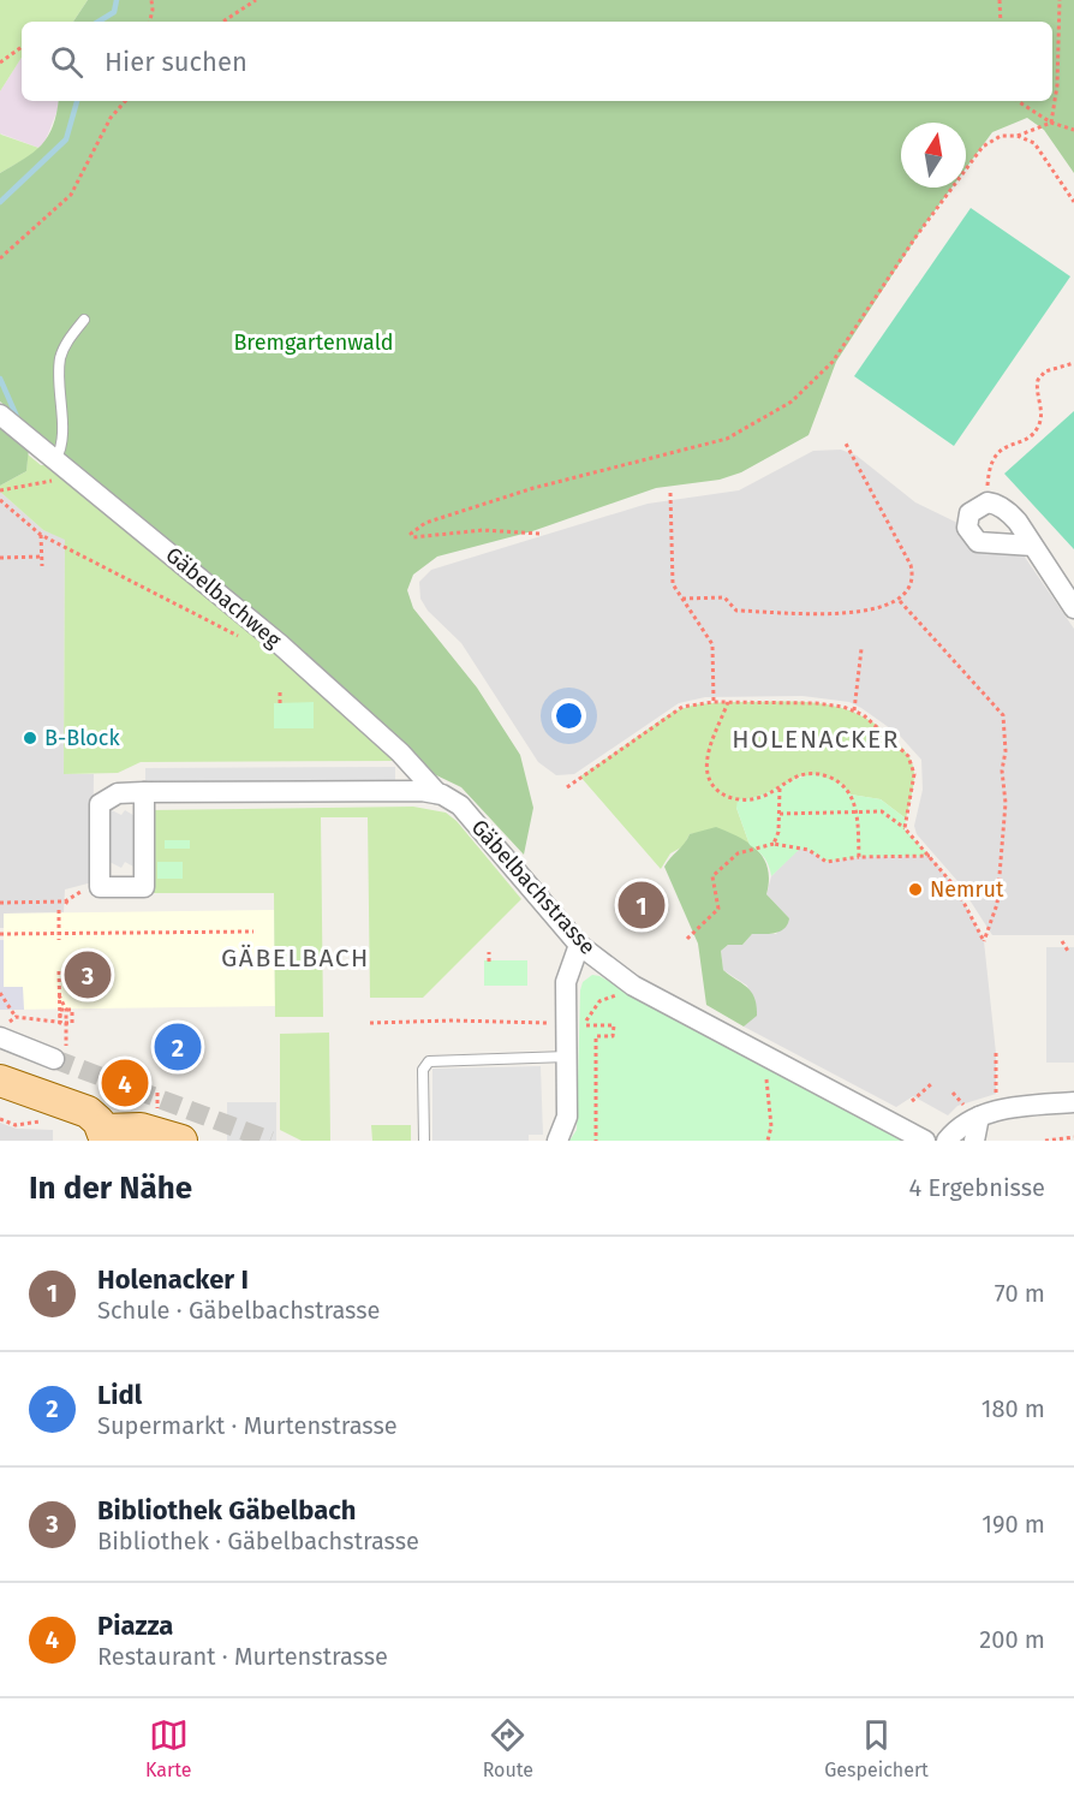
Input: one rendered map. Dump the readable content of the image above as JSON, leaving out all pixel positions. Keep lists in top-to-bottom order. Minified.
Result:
{"streets":{"street":["Gäbelbachweg","Gäbelbachstrasse"]},"crossings":[["Gäbelbachweg","Gäbelbachstrasse"]],"districts":["HOLENACKER","GÄBELBACH"],"parks":["Bremgartenwald"],"places":["B-Block","Nemrut"],"north":"top","page":{"search":"Hier suchen","pins":["1","3","2","4"],"heading":["In der Nähe","4 Ergebnisse"],"list":[{"mark":"1","name":"Holenacker I","note":"Schule · Gäbelbachstrasse","value":"70 m"},{"mark":"2","name":"Lidl","note":"Supermarkt · Murtenstrasse","value":"180 m"},{"mark":"3","name":"Bibliothek Gäbelbach","note":"Bibliothek · Gäbelbachstrasse","value":"190 m"},{"mark":"4","name":"Piazza","note":"Restaurant · Murtenstrasse","value":"200 m"}],"nav":["Karte","Route","Gespeichert"]}}
